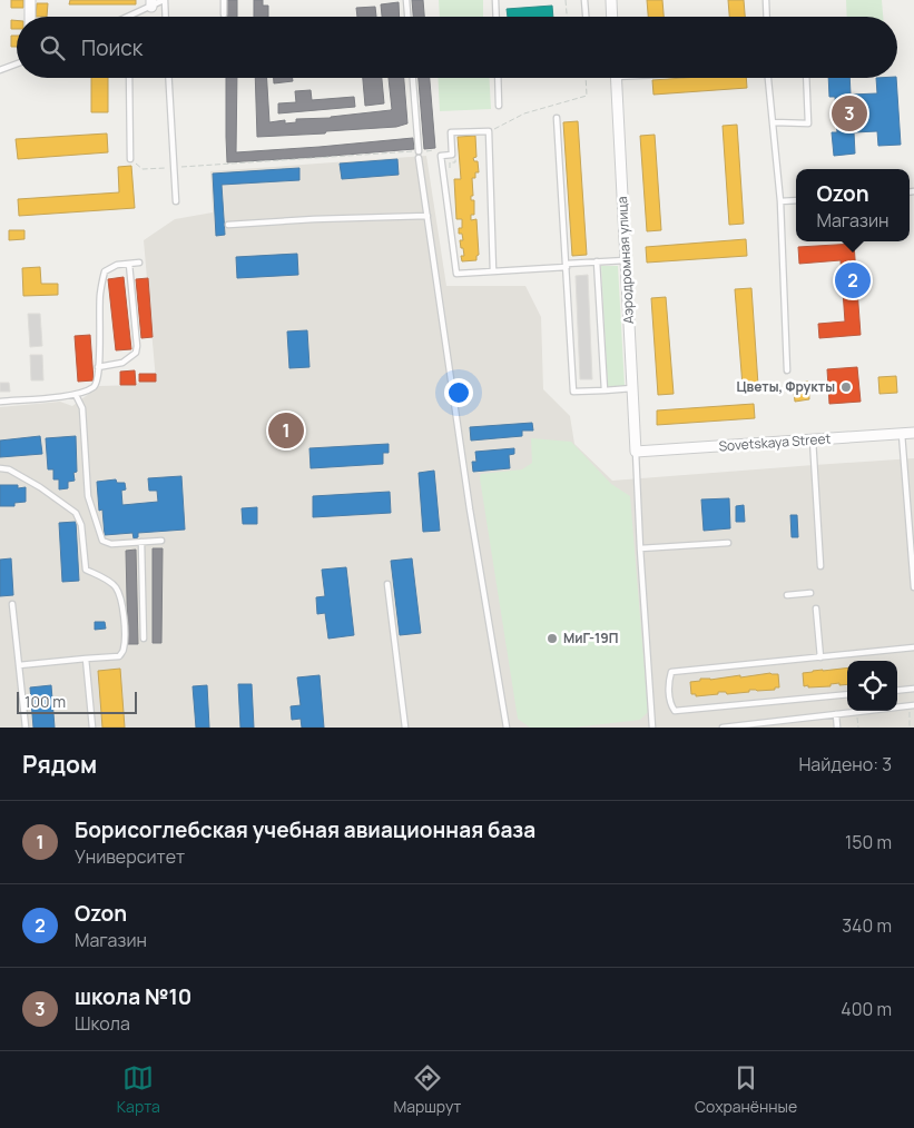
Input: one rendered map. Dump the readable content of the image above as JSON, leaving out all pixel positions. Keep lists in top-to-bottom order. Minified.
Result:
{"streets":{"street":["Аэродромная улица","Sovetskaya Street"]},"crossings":[["Аэродромная улица","Sovetskaya Street"]],"places":["Цветы, Фрукты","МиГ-19П"],"scale_bar":"100 m","page":{"search":"Поиск","pins":["3","2","1"],"popup":["Ozon","Магазин"],"scale":"100 m","heading":["Рядом","Найдено: 3"],"list":[{"mark":"1","name":"Борисоглебская учебная авиационная база","note":"Университет","value":"150 m"},{"mark":"2","name":"Ozon","note":"Магазин","value":"340 m"},{"mark":"3","name":"школа №10","note":"Школа","value":"400 m"}],"nav":["Карта","Маршрут","Сохранённые"]}}
